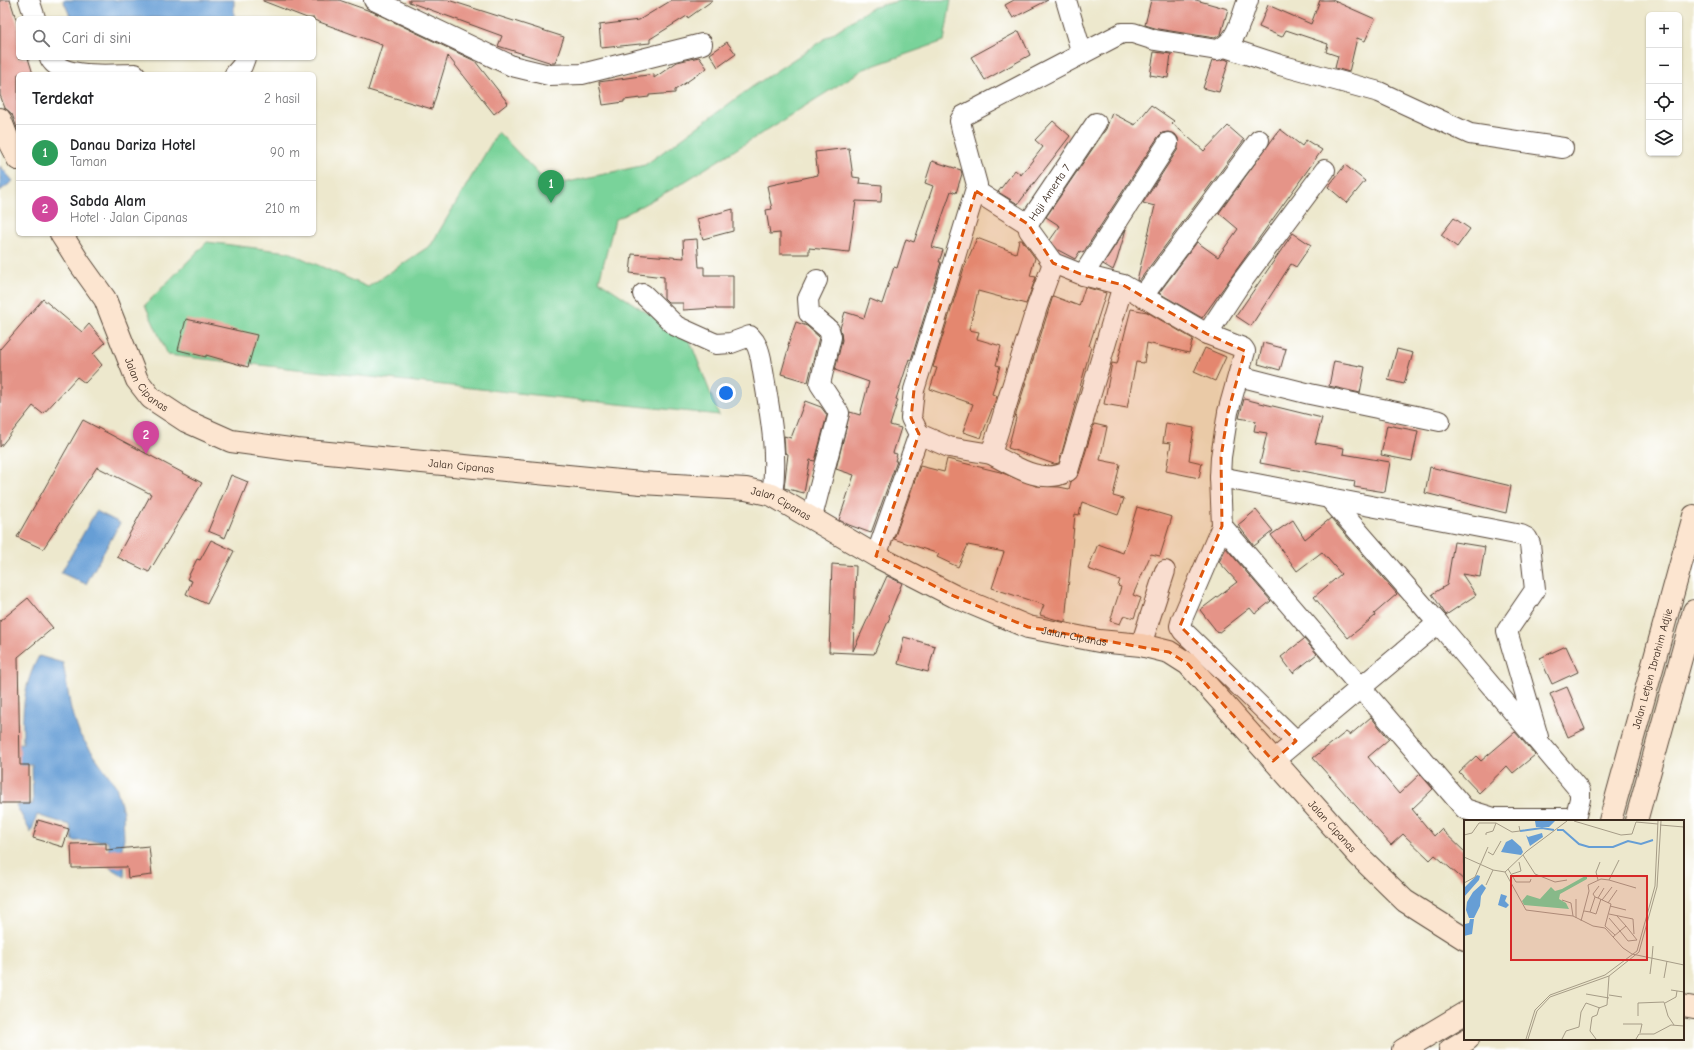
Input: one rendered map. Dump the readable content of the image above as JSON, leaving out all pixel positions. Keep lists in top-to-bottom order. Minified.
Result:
{"streets":{"street":["Haji Amerta 7","Jalan Cipanas","Jalan Letjen Ibrahim Adjie"]},"page":{"map_buttons":["+","−"],"search":"Cari di sini","heading":["Terdekat","2 hasil"],"list":[{"mark":"1","name":"Danau Dariza Hotel","note":"Taman","value":"90 m"},{"mark":"2","name":"Sabda Alam","note":"Hotel · Jalan Cipanas","value":"210 m"}],"pins":["1","2"]}}
